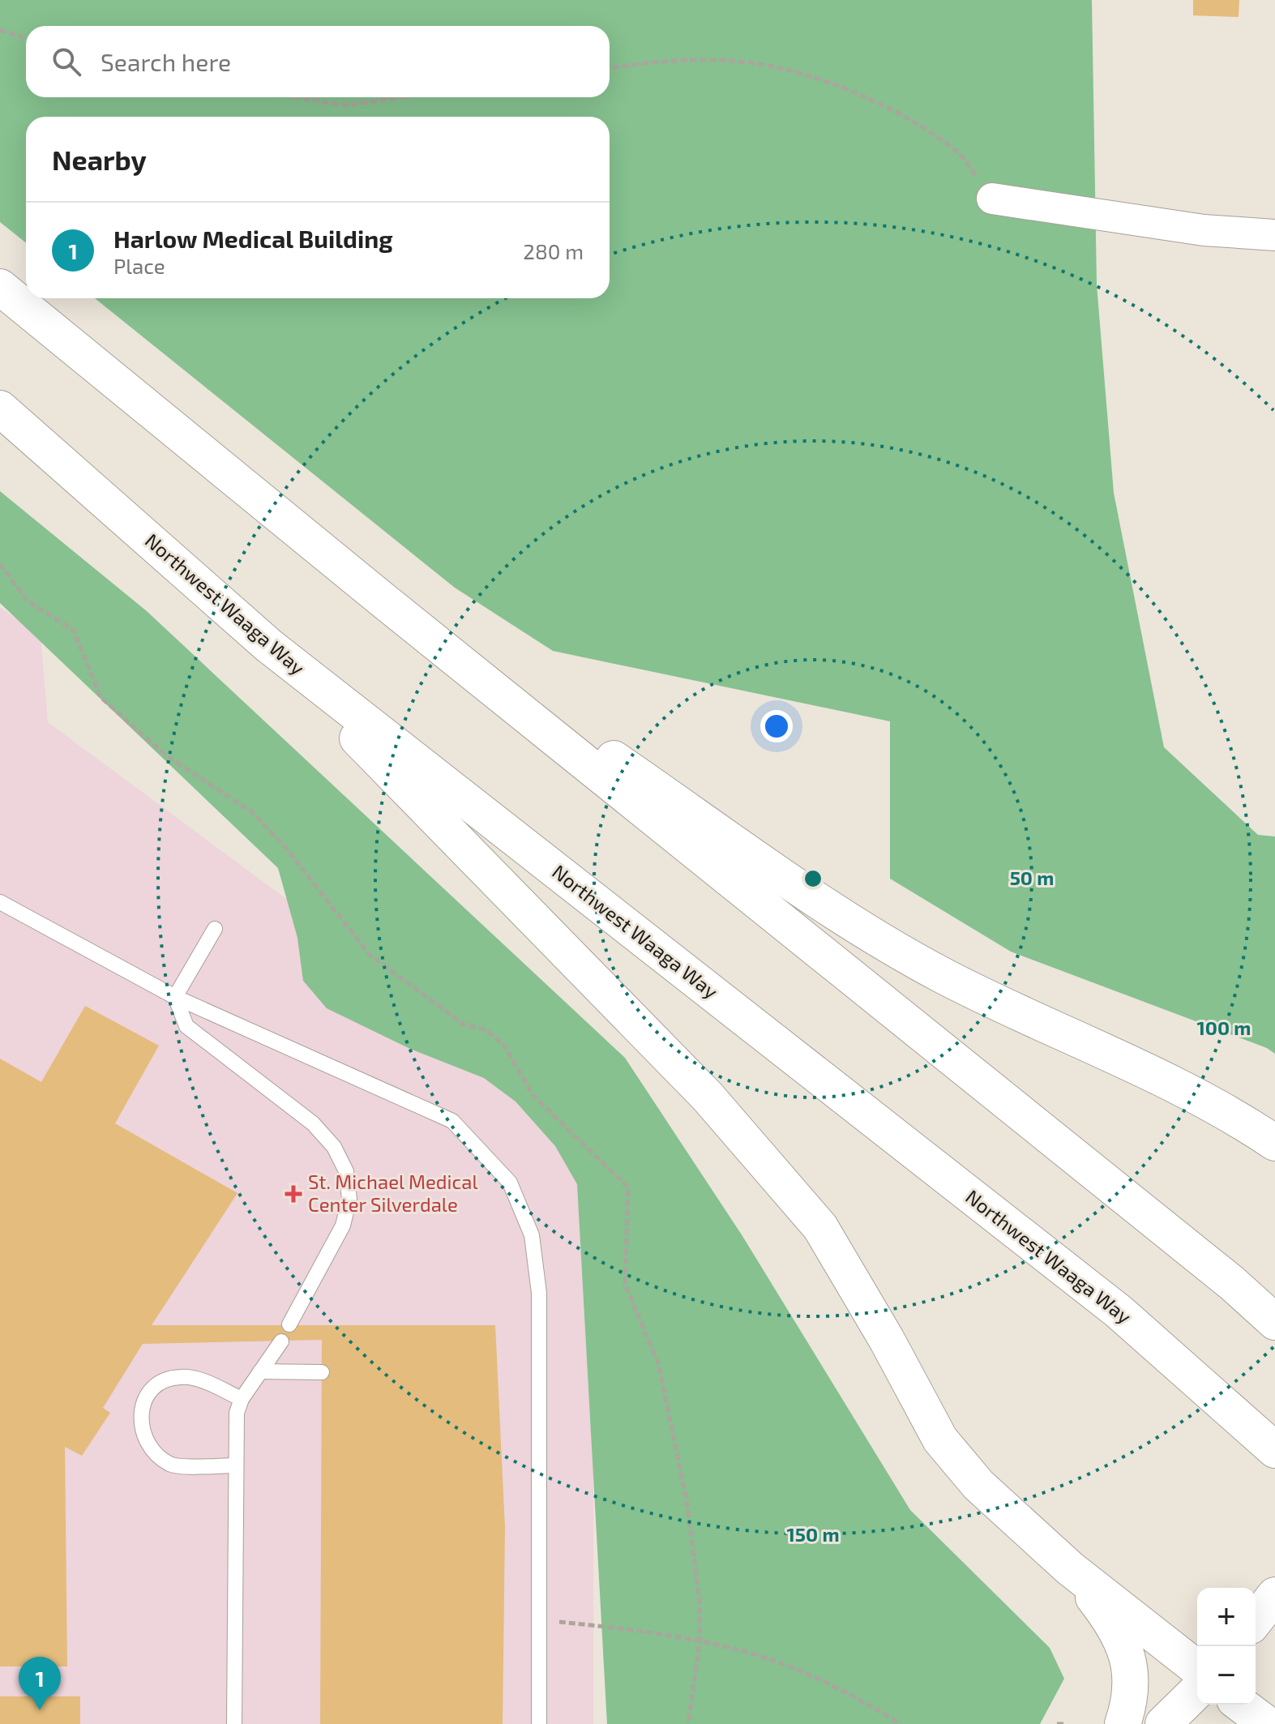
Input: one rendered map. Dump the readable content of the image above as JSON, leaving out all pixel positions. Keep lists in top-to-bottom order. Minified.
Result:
{"streets":{"main road":["Northwest Waaga Way"]},"places":{"health":["St. Michael Medical Center Silverdale"]},"page":{"search":"Search here","heading":"Nearby","list":[{"mark":"1","name":"Harlow Medical Building","note":"Place","value":"280 m"}],"map_buttons":["+","−"],"pins":"1"},"rings":["50 m","100 m","150 m"]}
